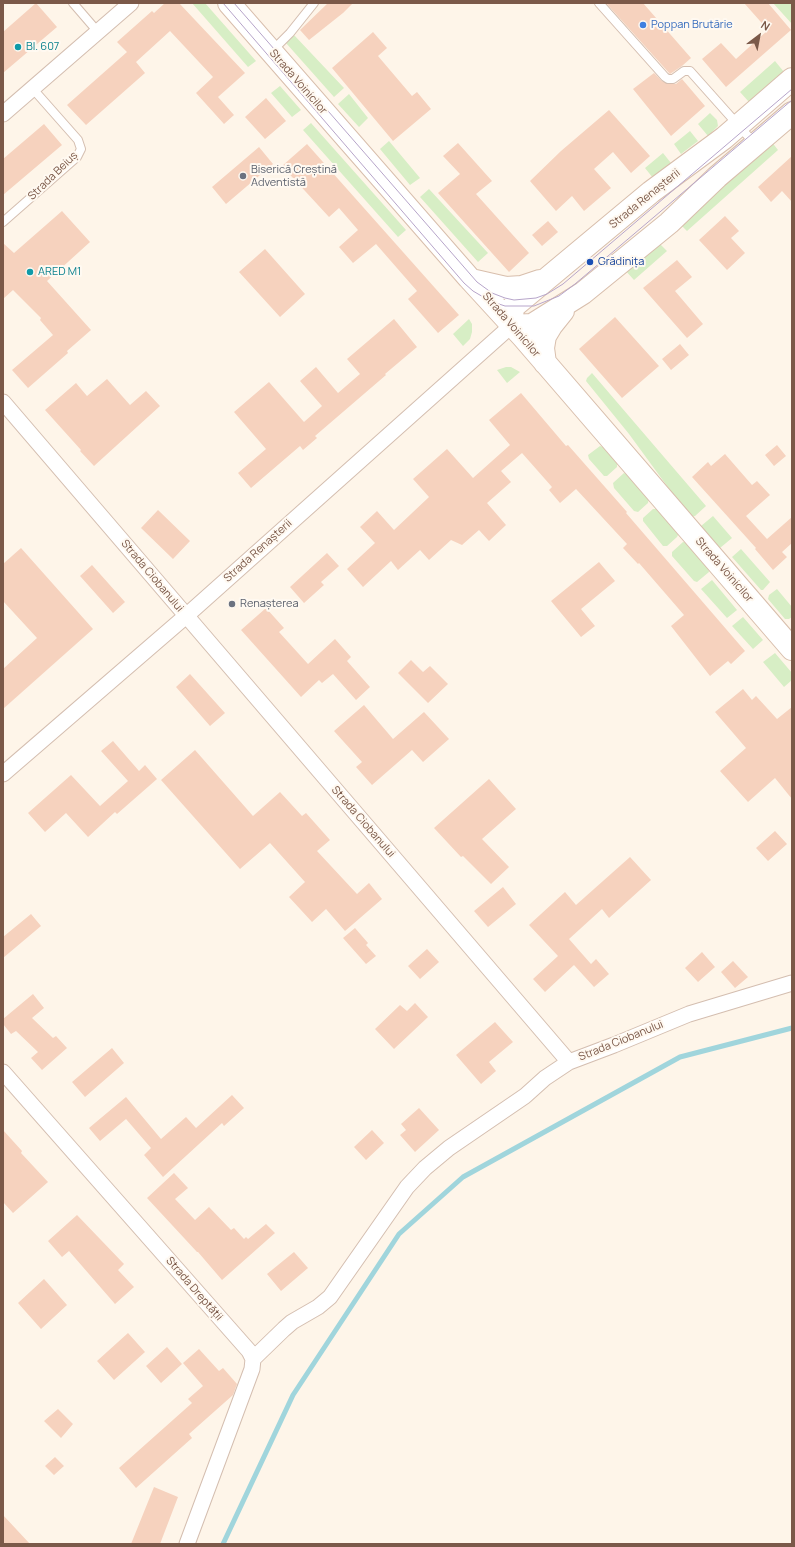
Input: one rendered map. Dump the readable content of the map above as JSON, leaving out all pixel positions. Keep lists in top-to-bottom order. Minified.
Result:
{"streets":{"street":["Strada Voinicilor","Strada Renașterii","Strada Ciobanului","Strada Dreptății"],"lane":["Strada Beiuș"]},"crossings":[["Strada Voinicilor","Strada Renașterii"],["Strada Renașterii","Strada Ciobanului"]],"places":["Poppan Brutărie","Bl. 607","Biserică Creștină Adventistă","Grădinița","ARED M1","Renașterea"],"north":"top right"}
